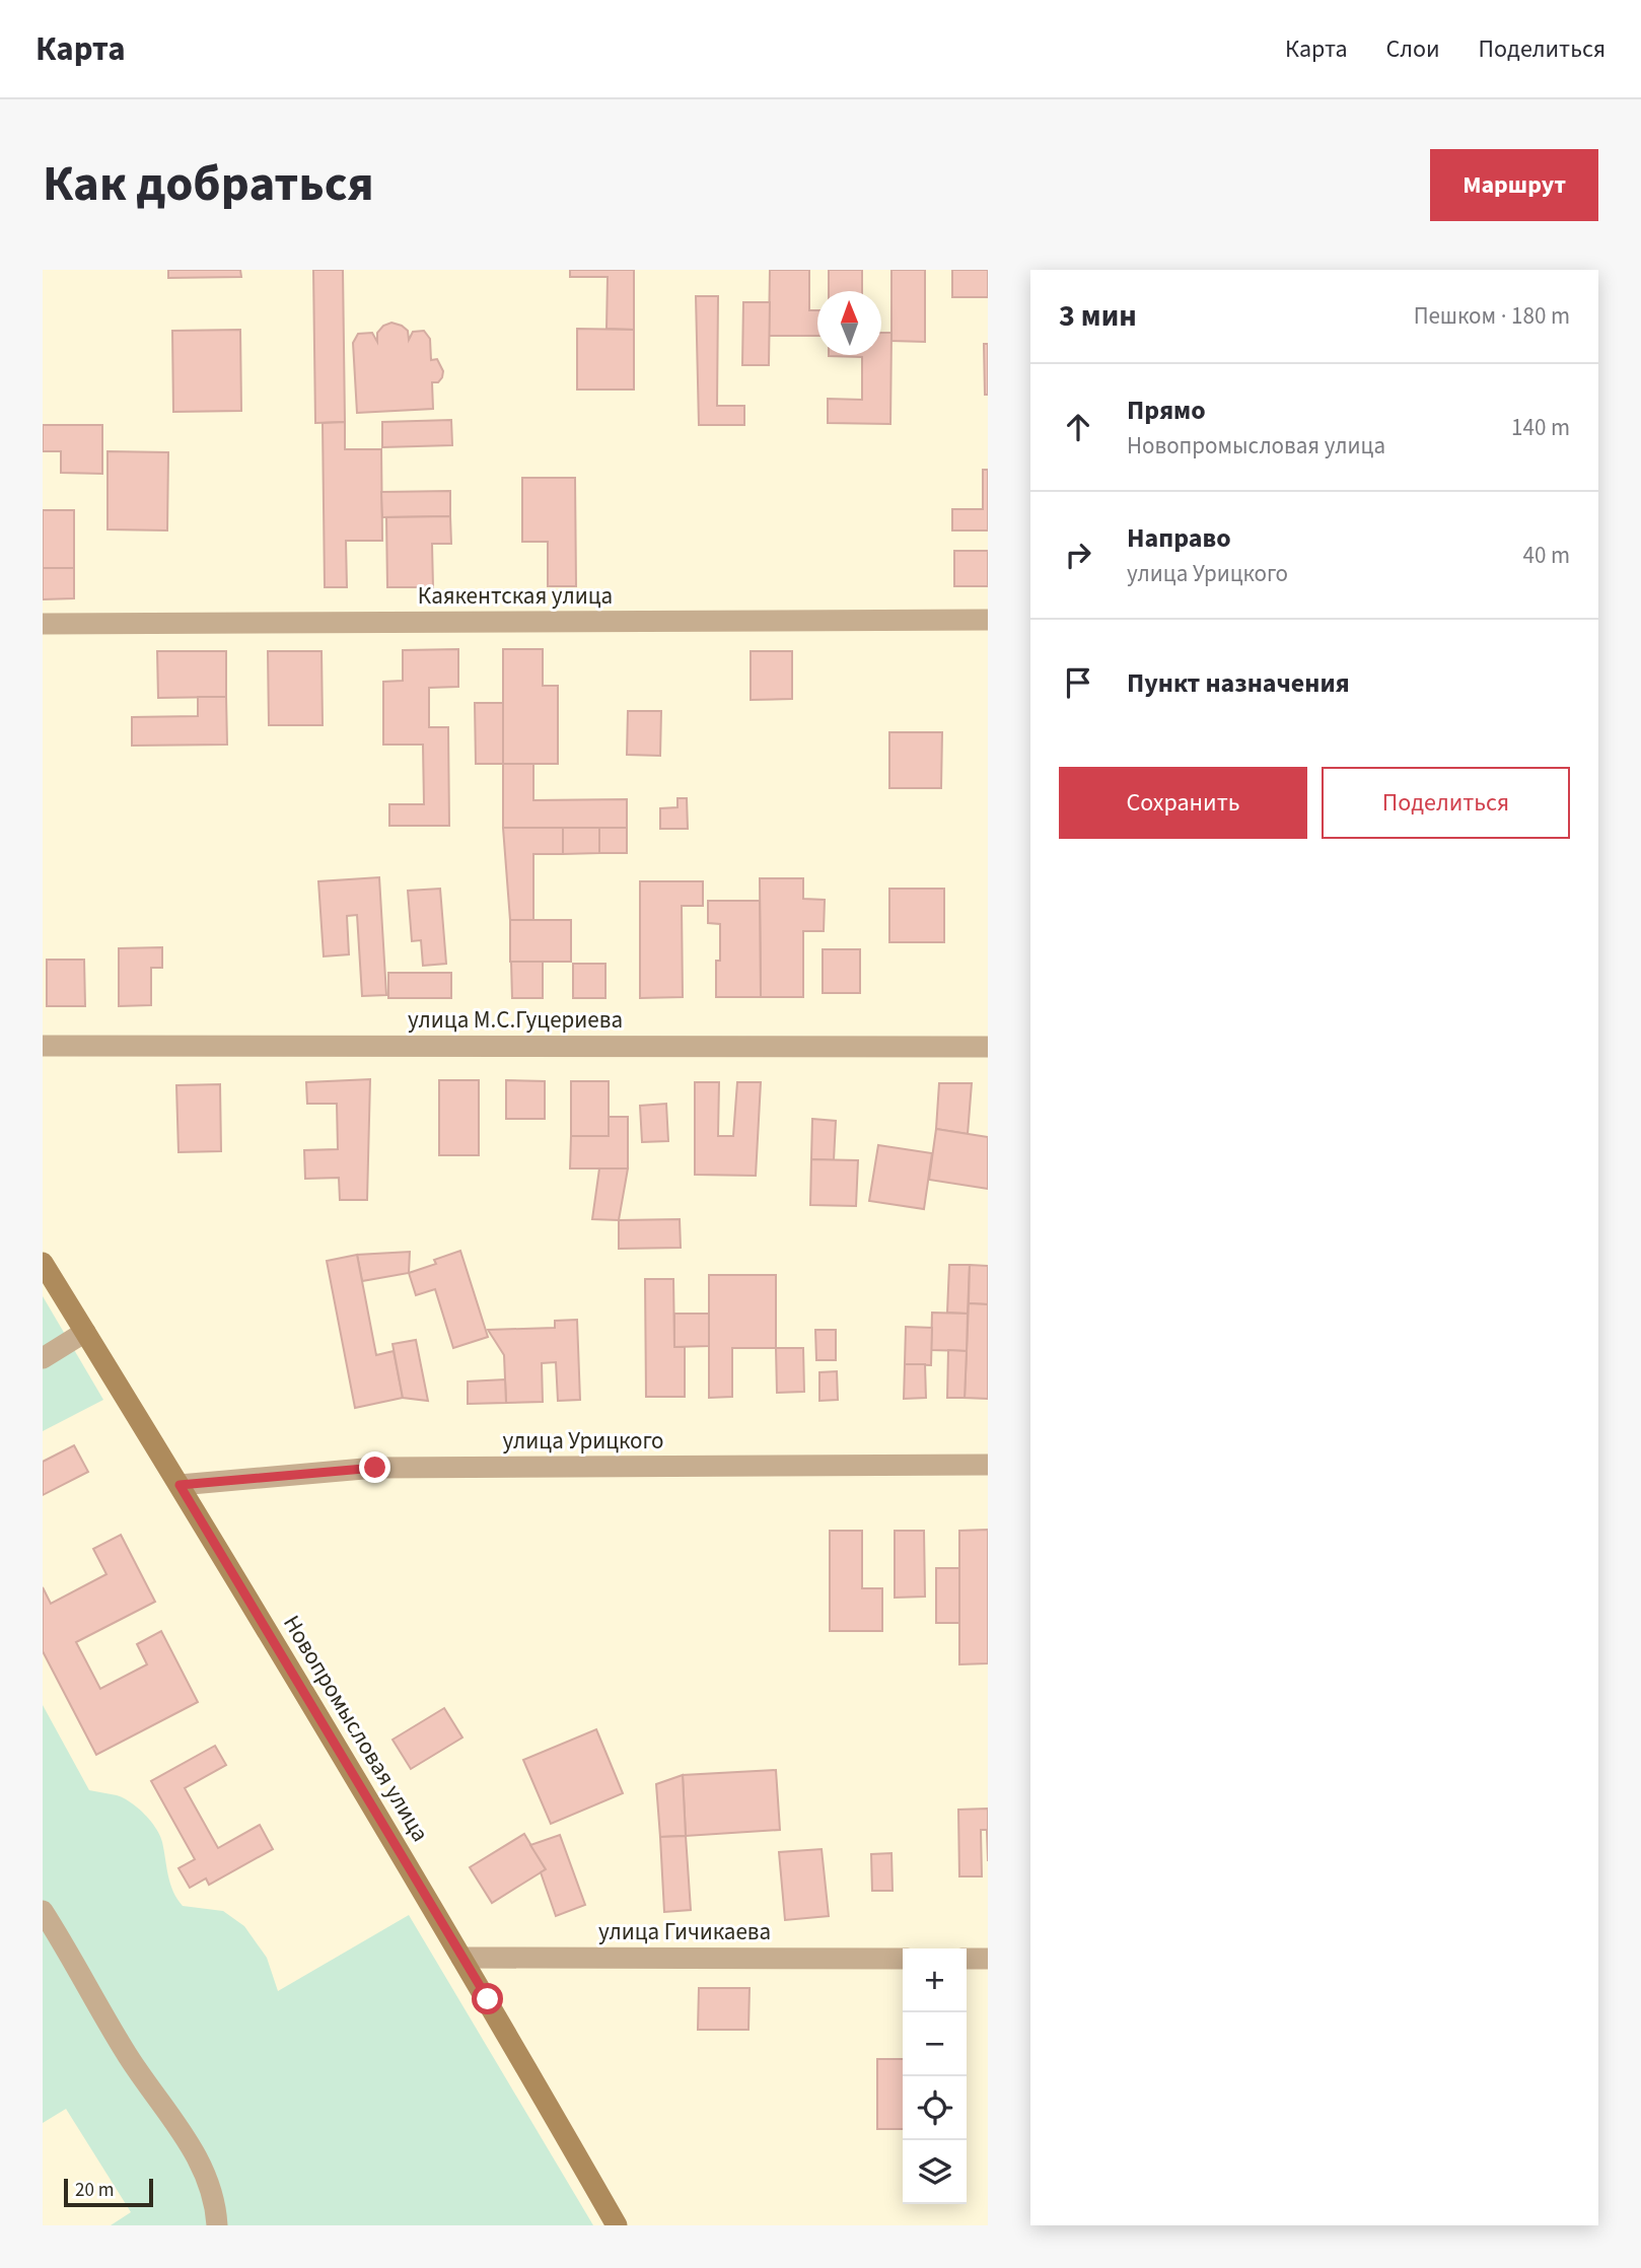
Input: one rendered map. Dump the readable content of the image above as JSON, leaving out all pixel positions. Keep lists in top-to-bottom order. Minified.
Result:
{"streets":{"main road":["Новопромысловая улица"],"street":["Каякентская улица","улица М.С.Гуцериева","улица Урицкого","улица Гичикаева"]},"crossings":[["улица Урицкого","Новопромысловая улица"],["Новопромысловая улица","улица Гичикаева"]],"scale_bar":"20 m","north":"top","page":{"header":"Карта","nav":["Карта","Слои","Поделиться"],"title":"Как добраться","buttons":["Маршрут",["Сохранить","Поделиться"]],"heading":["3 мин","Пешком · 180 m"],"list":[["Прямо","Новопромысловая улица","140 m"],["Направо","улица Урицкого","40 m"],"Пункт назначения"],"map_buttons":["+","−"],"scale":"20 m"}}
